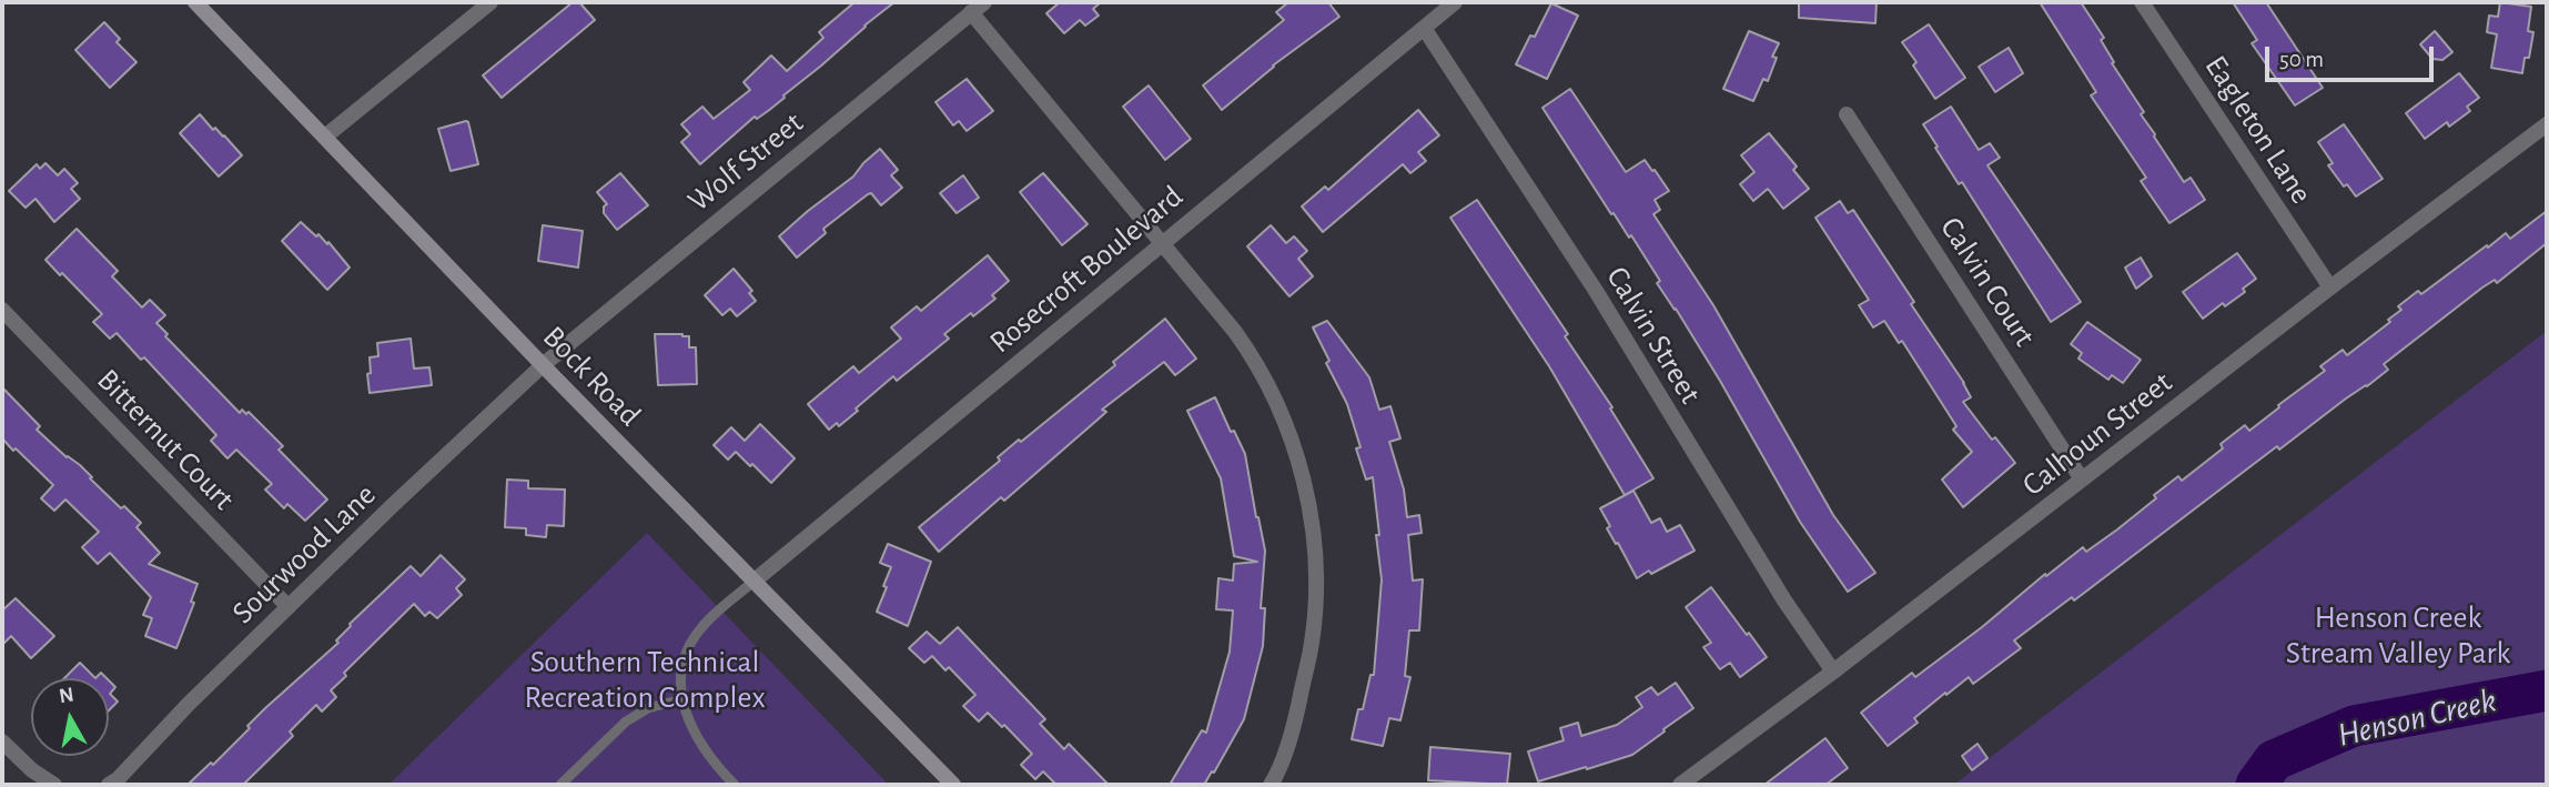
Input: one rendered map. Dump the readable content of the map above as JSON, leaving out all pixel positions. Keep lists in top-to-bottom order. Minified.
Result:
{"streets":{"main road":["Bock Road"],"street":["Eagleton Lane","Wolf Street","Rosecroft Boulevard","Calvin Court","Calvin Street","Calhoun Street","Bitternut Court","Sourwood Lane"]},"crossings":[["Eagleton Lane","Calhoun Street"],["Wolf Street","Bock Road"],["Wolf Street","Sourwood Lane"],["Rosecroft Boulevard","Calvin Street"],["Rosecroft Boulevard","Bock Road"],["Calvin Court","Calhoun Street"],["Calvin Street","Calhoun Street"],["Bock Road","Sourwood Lane"],["Bitternut Court","Sourwood Lane"]],"water":["Henson Creek"],"parks":["Henson Creek Stream Valley Park","Southern Technical Recreation Complex"],"scale_bar":"50 m","north":"top"}
